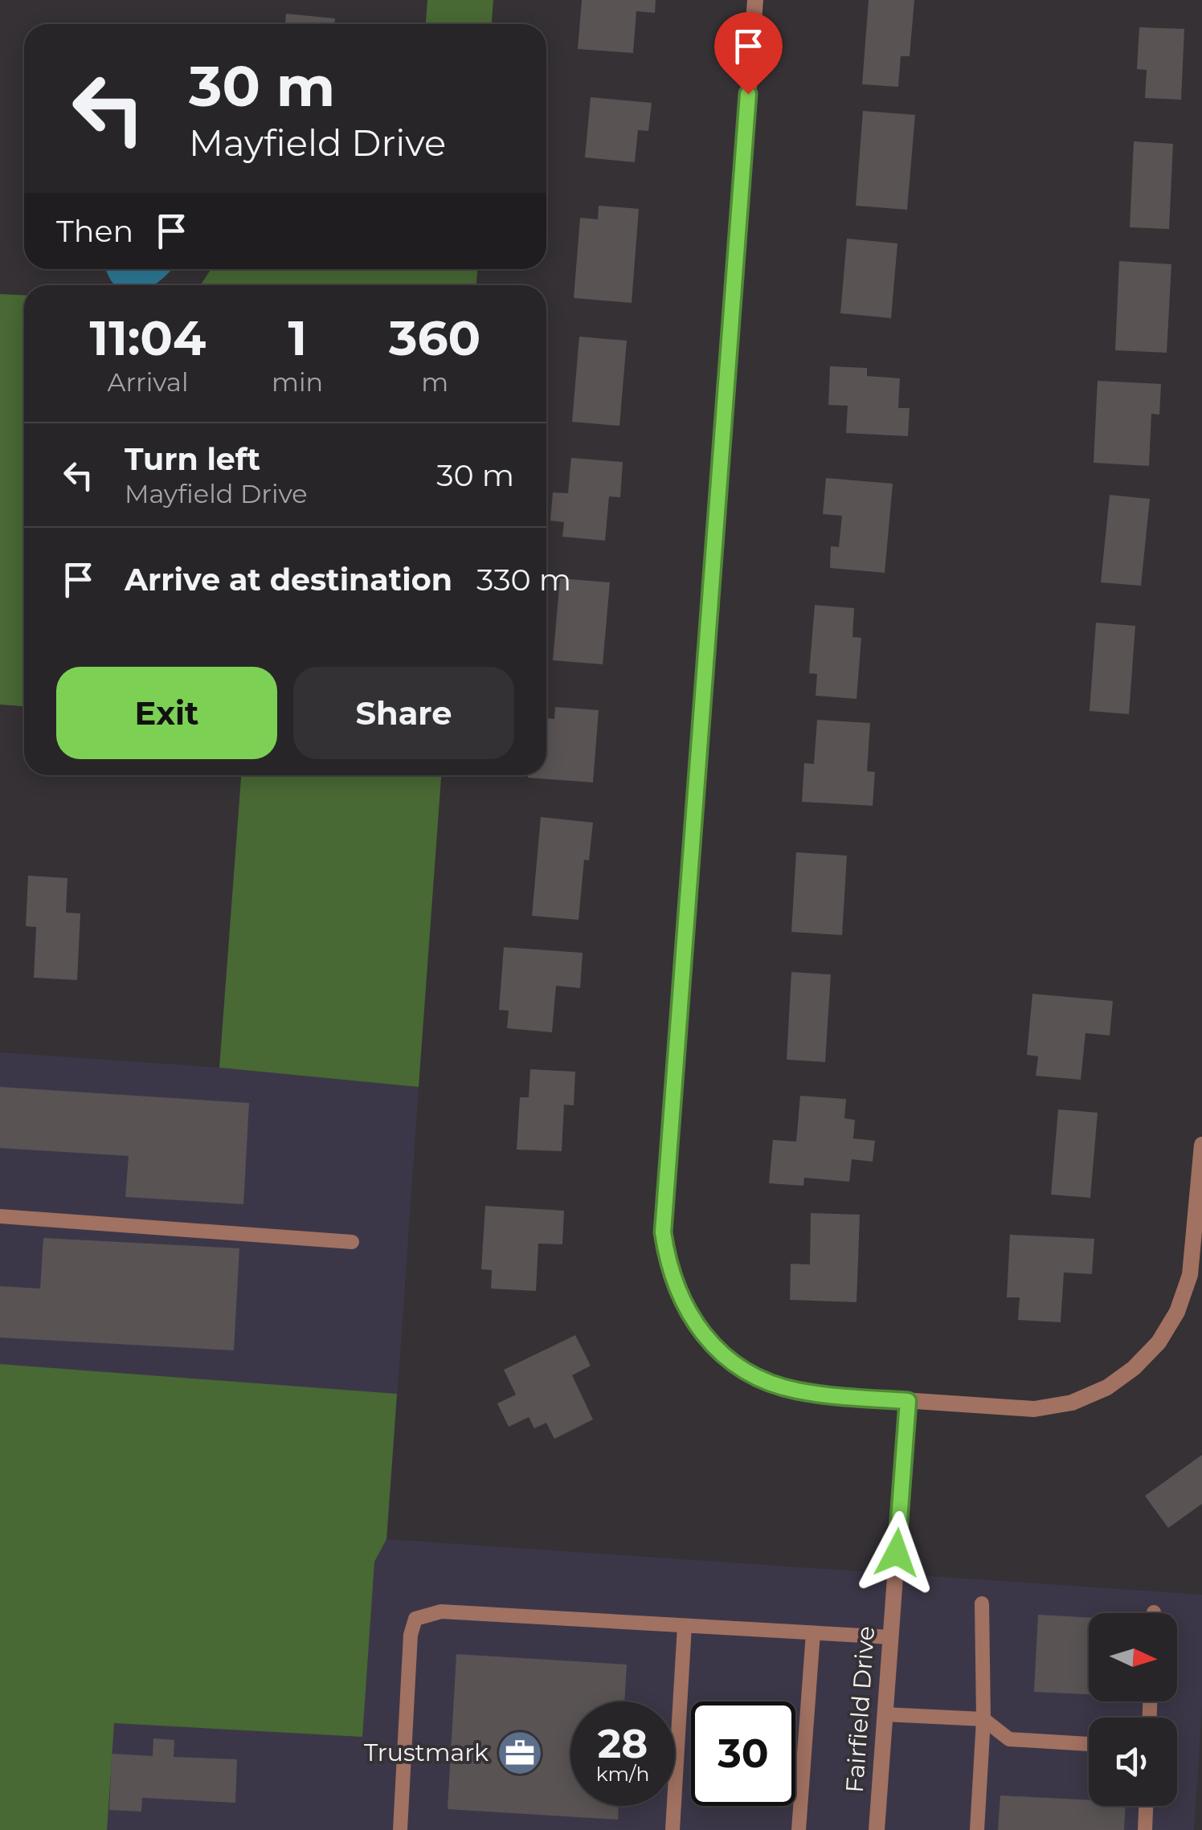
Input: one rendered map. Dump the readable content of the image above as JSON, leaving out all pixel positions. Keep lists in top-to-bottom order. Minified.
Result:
{"streets":{"street":["Fairfield Drive"]},"places":{"office":["Trustmark"]},"north":"right","page":{"turn":["30 m","Mayfield Drive"],"then":"Then","eta":["11:04","Arrival","1","min","360","m"],"list":[{"name":"Turn left","note":"Mayfield Drive","value":"30 m"},{"name":"Arrive at destination","value":"330 m"}],"buttons":["Exit","Share"],"speed":"28 km/h","limit":"30"}}
